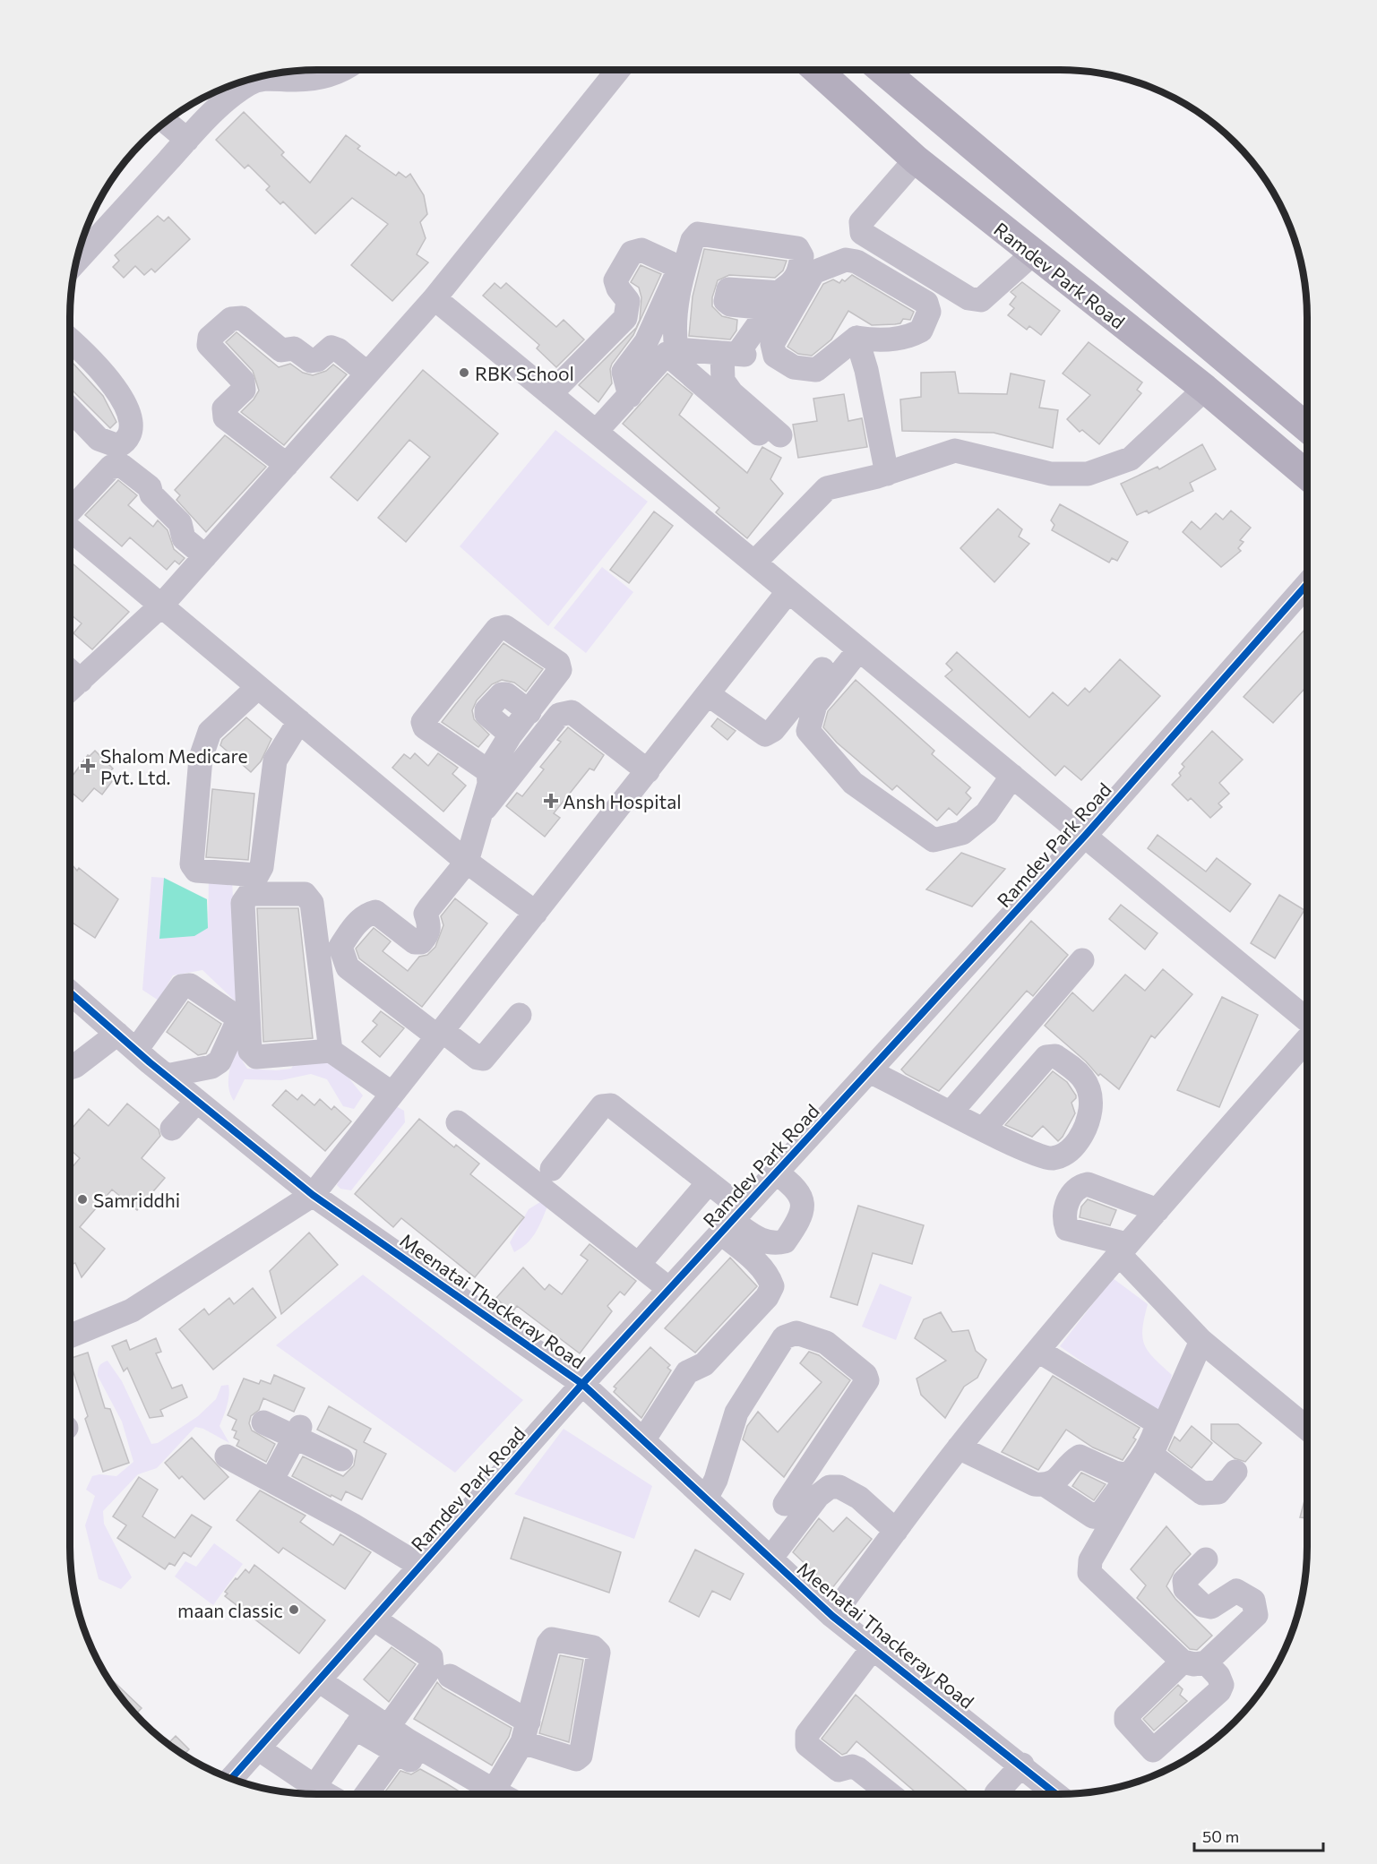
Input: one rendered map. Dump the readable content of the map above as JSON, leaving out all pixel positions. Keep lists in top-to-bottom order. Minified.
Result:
{"streets":{"main road":["Ramdev Park Road"],"street":["Meenatai Thackeray Road"]},"crossings":[["Ramdev Park Road","Meenatai Thackeray Road"]],"places":{"other":["RBK School","Samriddhi","maan classic"],"health":["Shalom Medicare Pvt. Ltd.","Ansh Hospital"]},"scale_bar":"50 m"}
